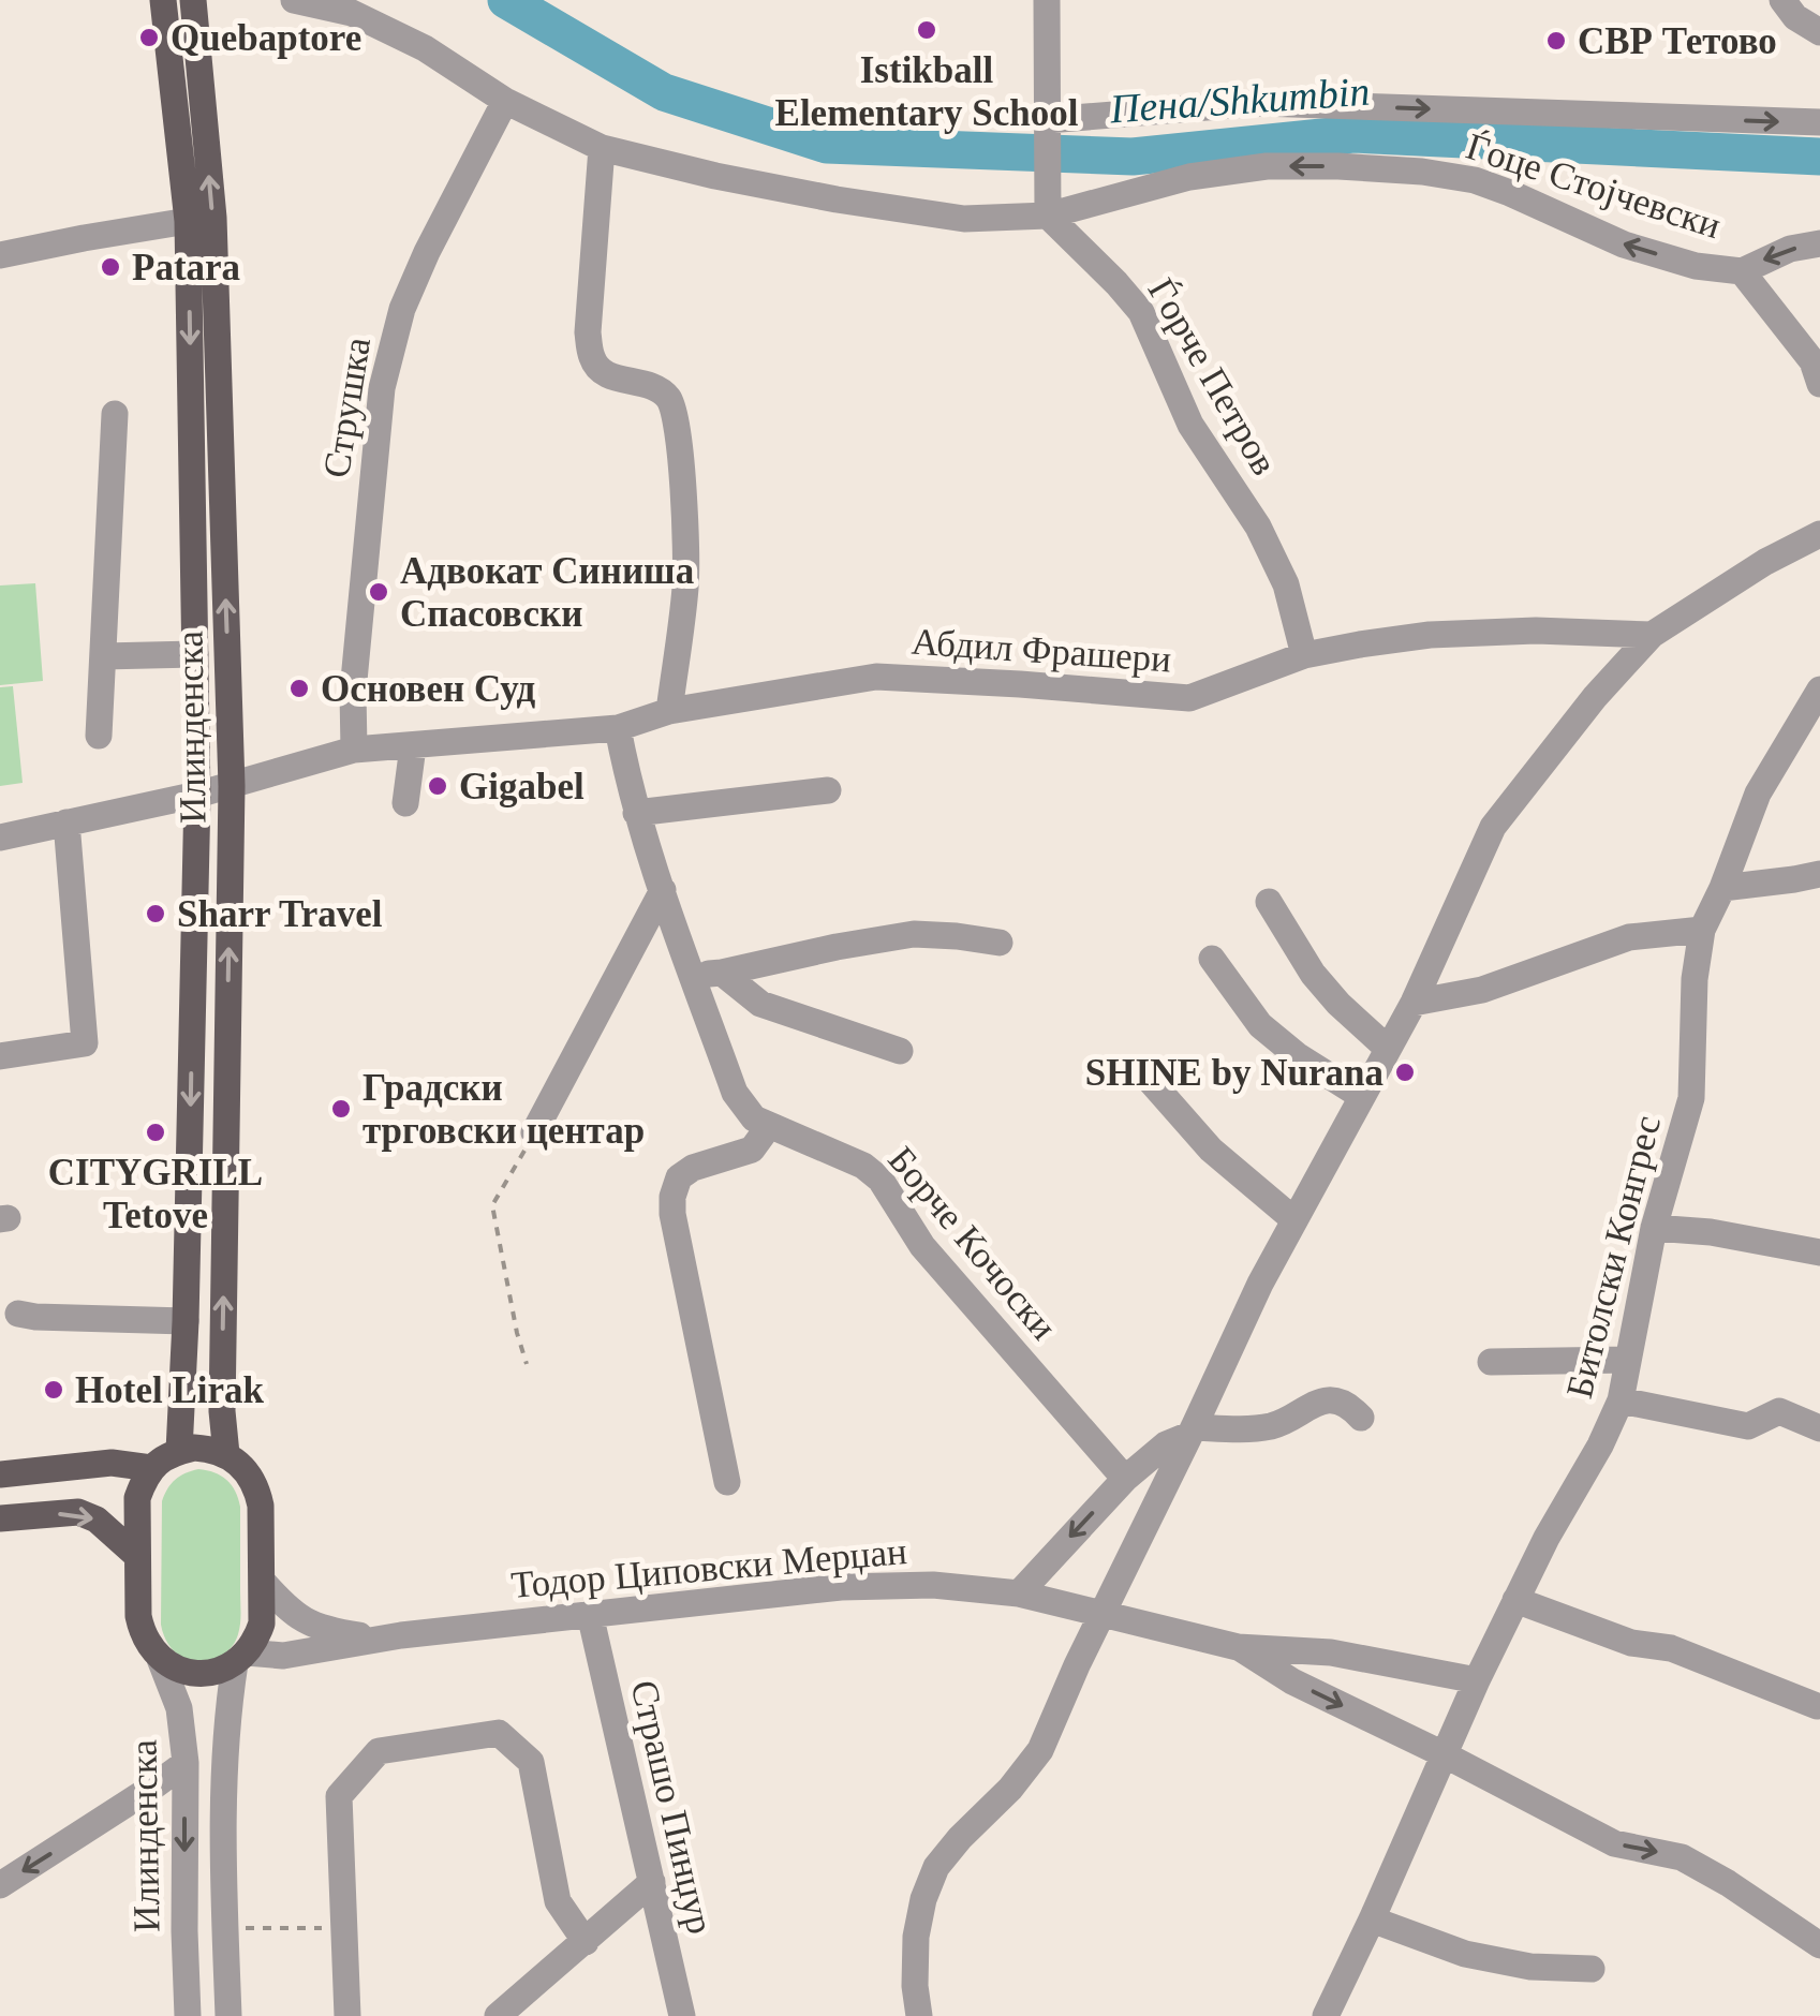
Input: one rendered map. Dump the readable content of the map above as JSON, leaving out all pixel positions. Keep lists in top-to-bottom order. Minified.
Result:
{"streets":{"main road":["Илинденска"],"street":["Ѓоце Стојчевски","Ѓорче Петров","Струшка","Абдил Фрашери","Борче Кочоски","Битолски Конгрес","Тодор Циповски Мерџан","Страшо Пинџур"]},"crossings":[["Ѓоце Стојчевски","Ѓорче Петров"],["Ѓоце Стојчевски","Струшка"],["Ѓорче Петров","Абдил Фрашери"],["Струшка","Абдил Фрашери"],["Абдил Фрашери","Илинденска"],["Абдил Фрашери","Борче Кочоски"],["Илинденска","Тодор Циповски Мерџан"],["Битолски Конгрес","Тодор Циповски Мерџан"],["Тодор Циповски Мерџан","Страшо Пинџур"]],"water":["Пена/Shkumbin"],"places":["Istikball Elementary School","Quebaptore","СВР Тетово","Patara","Адвокат Синиша Спасовски","Основен Суд","Gigabel","Sharr Travel","SHINE by Nurana","Градски трговски центар","CITYGRILL Tetove","Hotel Lirak"]}
